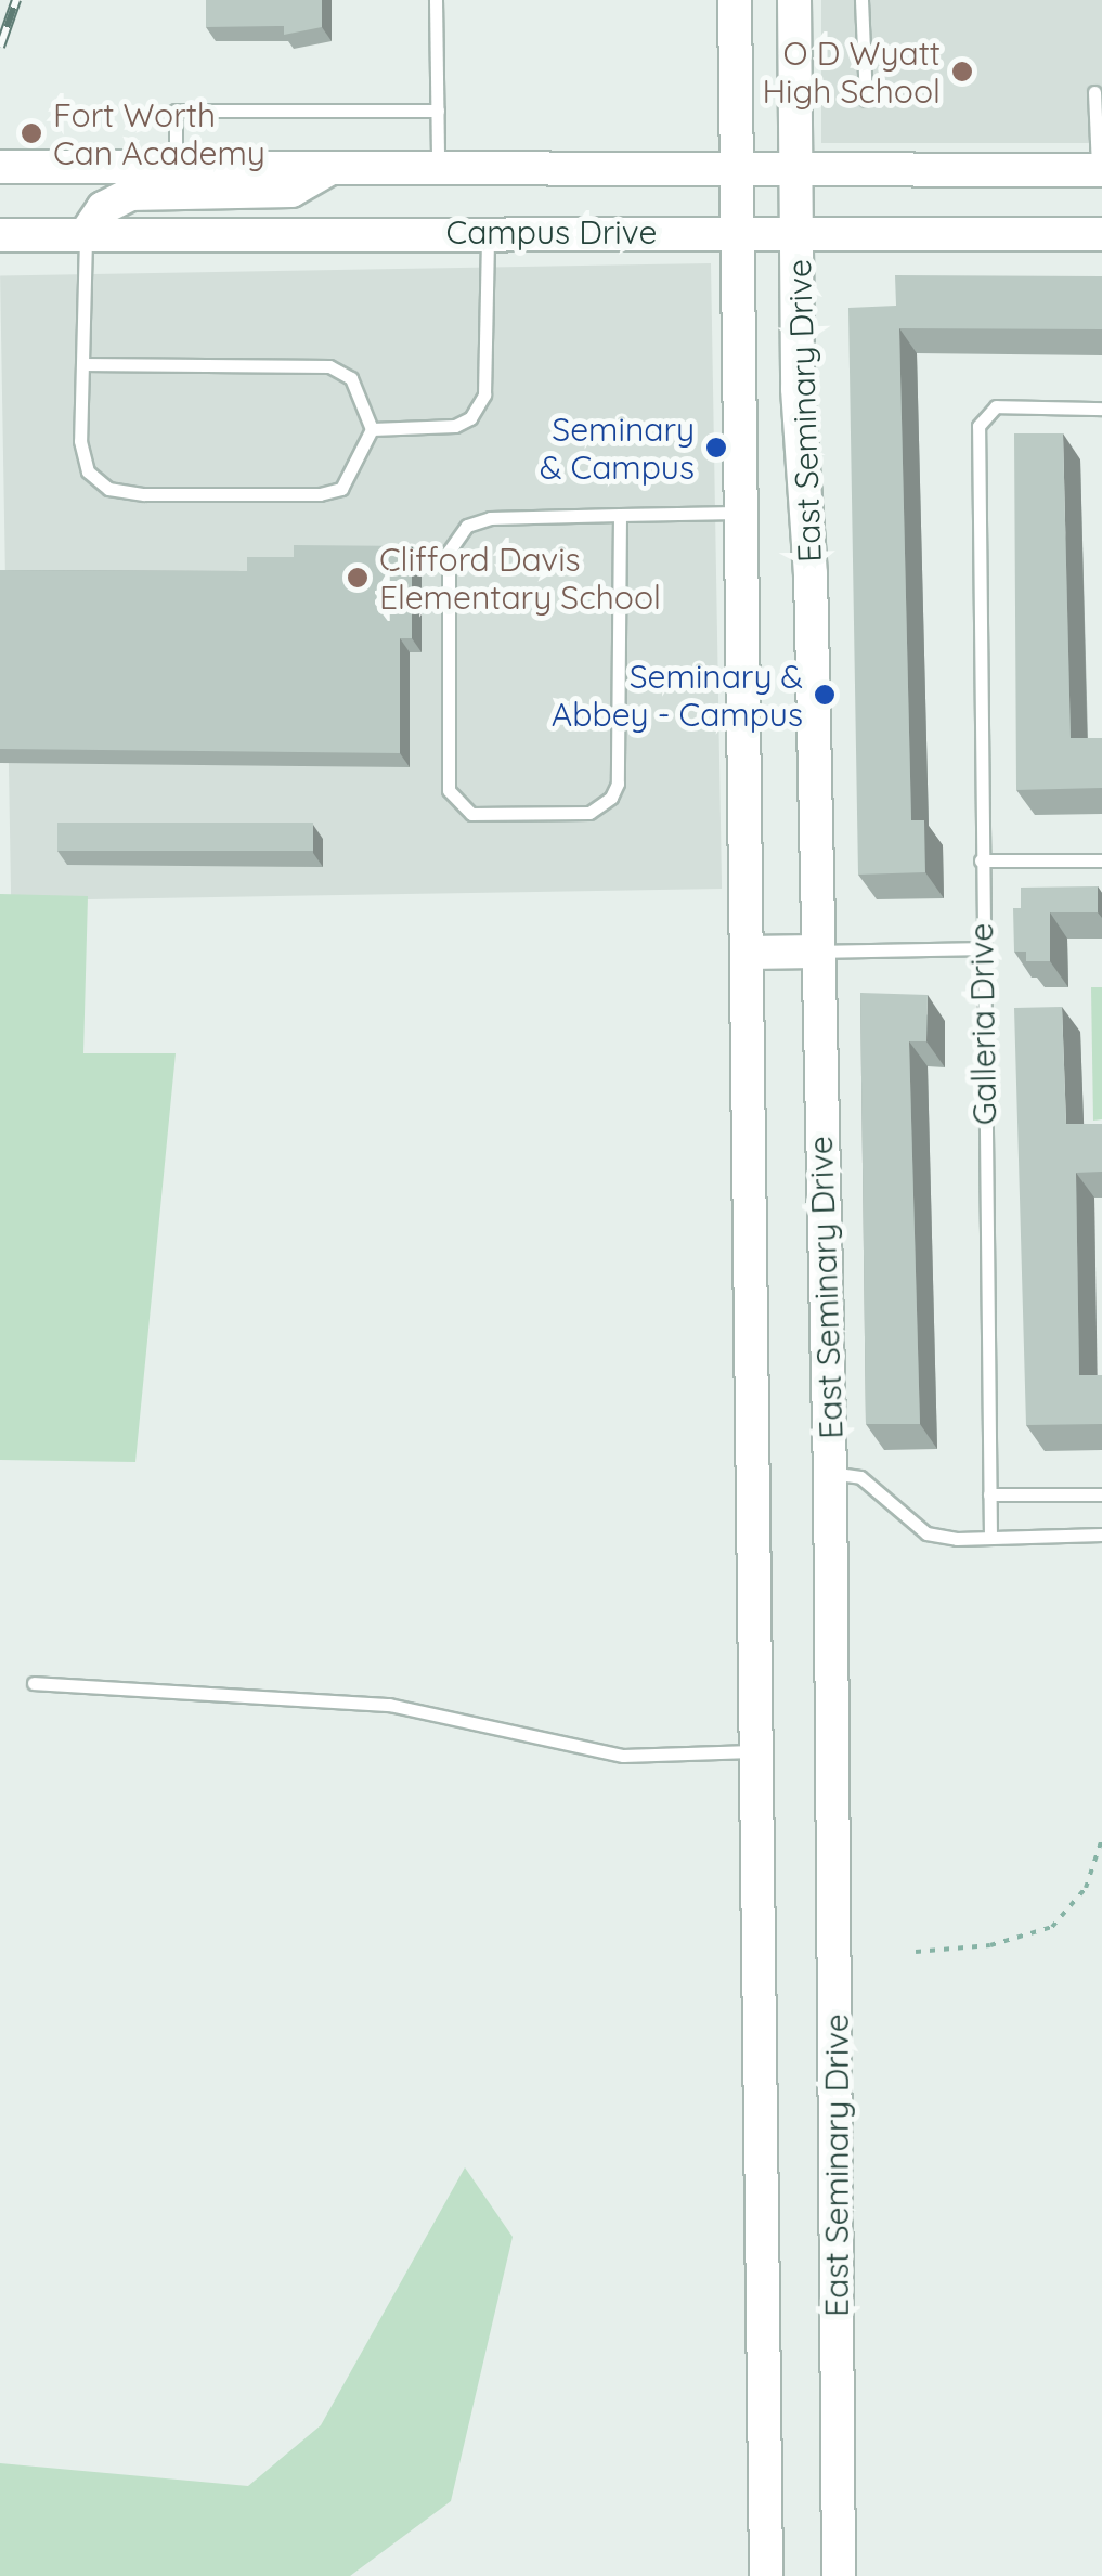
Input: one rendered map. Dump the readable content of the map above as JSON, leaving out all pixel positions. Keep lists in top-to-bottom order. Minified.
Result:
{"streets":{"main road":["Campus Drive","East Seminary Drive"],"lane":["Galleria Drive"]},"crossings":[["Campus Drive","East Seminary Drive"]],"places":["O D Wyatt High School","Fort Worth Can Academy","Seminary & Campus","Clifford Davis Elementary School","Seminary & Abbey - Campus"]}
